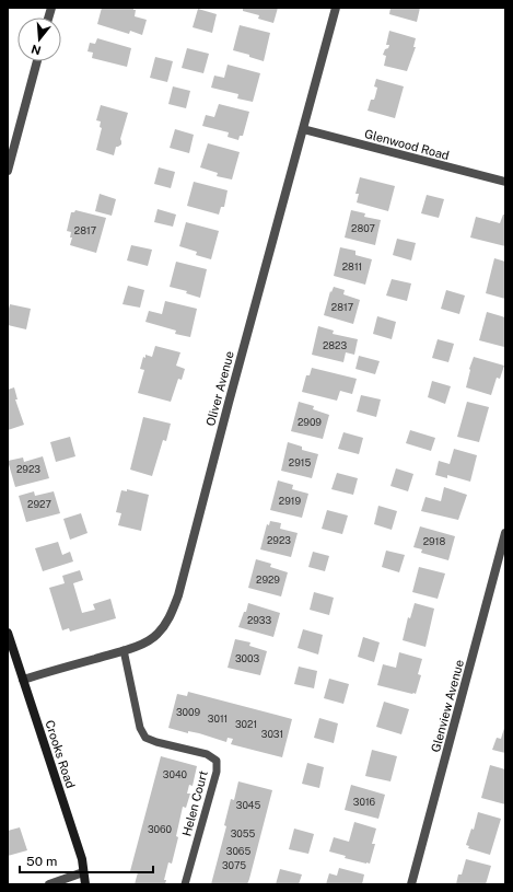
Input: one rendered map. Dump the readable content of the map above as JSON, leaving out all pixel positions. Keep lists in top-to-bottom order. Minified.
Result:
{"streets":{"main road":["Crooks Road"],"street":["Glenwood Road","Oliver Avenue","Glenview Avenue"],"lane":["Helen Court"]},"crossings":[["Glenwood Road","Oliver Avenue"],["Oliver Avenue","Crooks Road"],["Oliver Avenue","Helen Court"]],"house_numbers":["2807","2817","2811","2817","2823","2909","2915","2923","2919","2927","2923","2918","2929","2933","3003","3009","3011","3021","3031","3040","3016","3045","3060","3055","3065","3075"],"scale_bar":"50 m","north":"bottom"}
